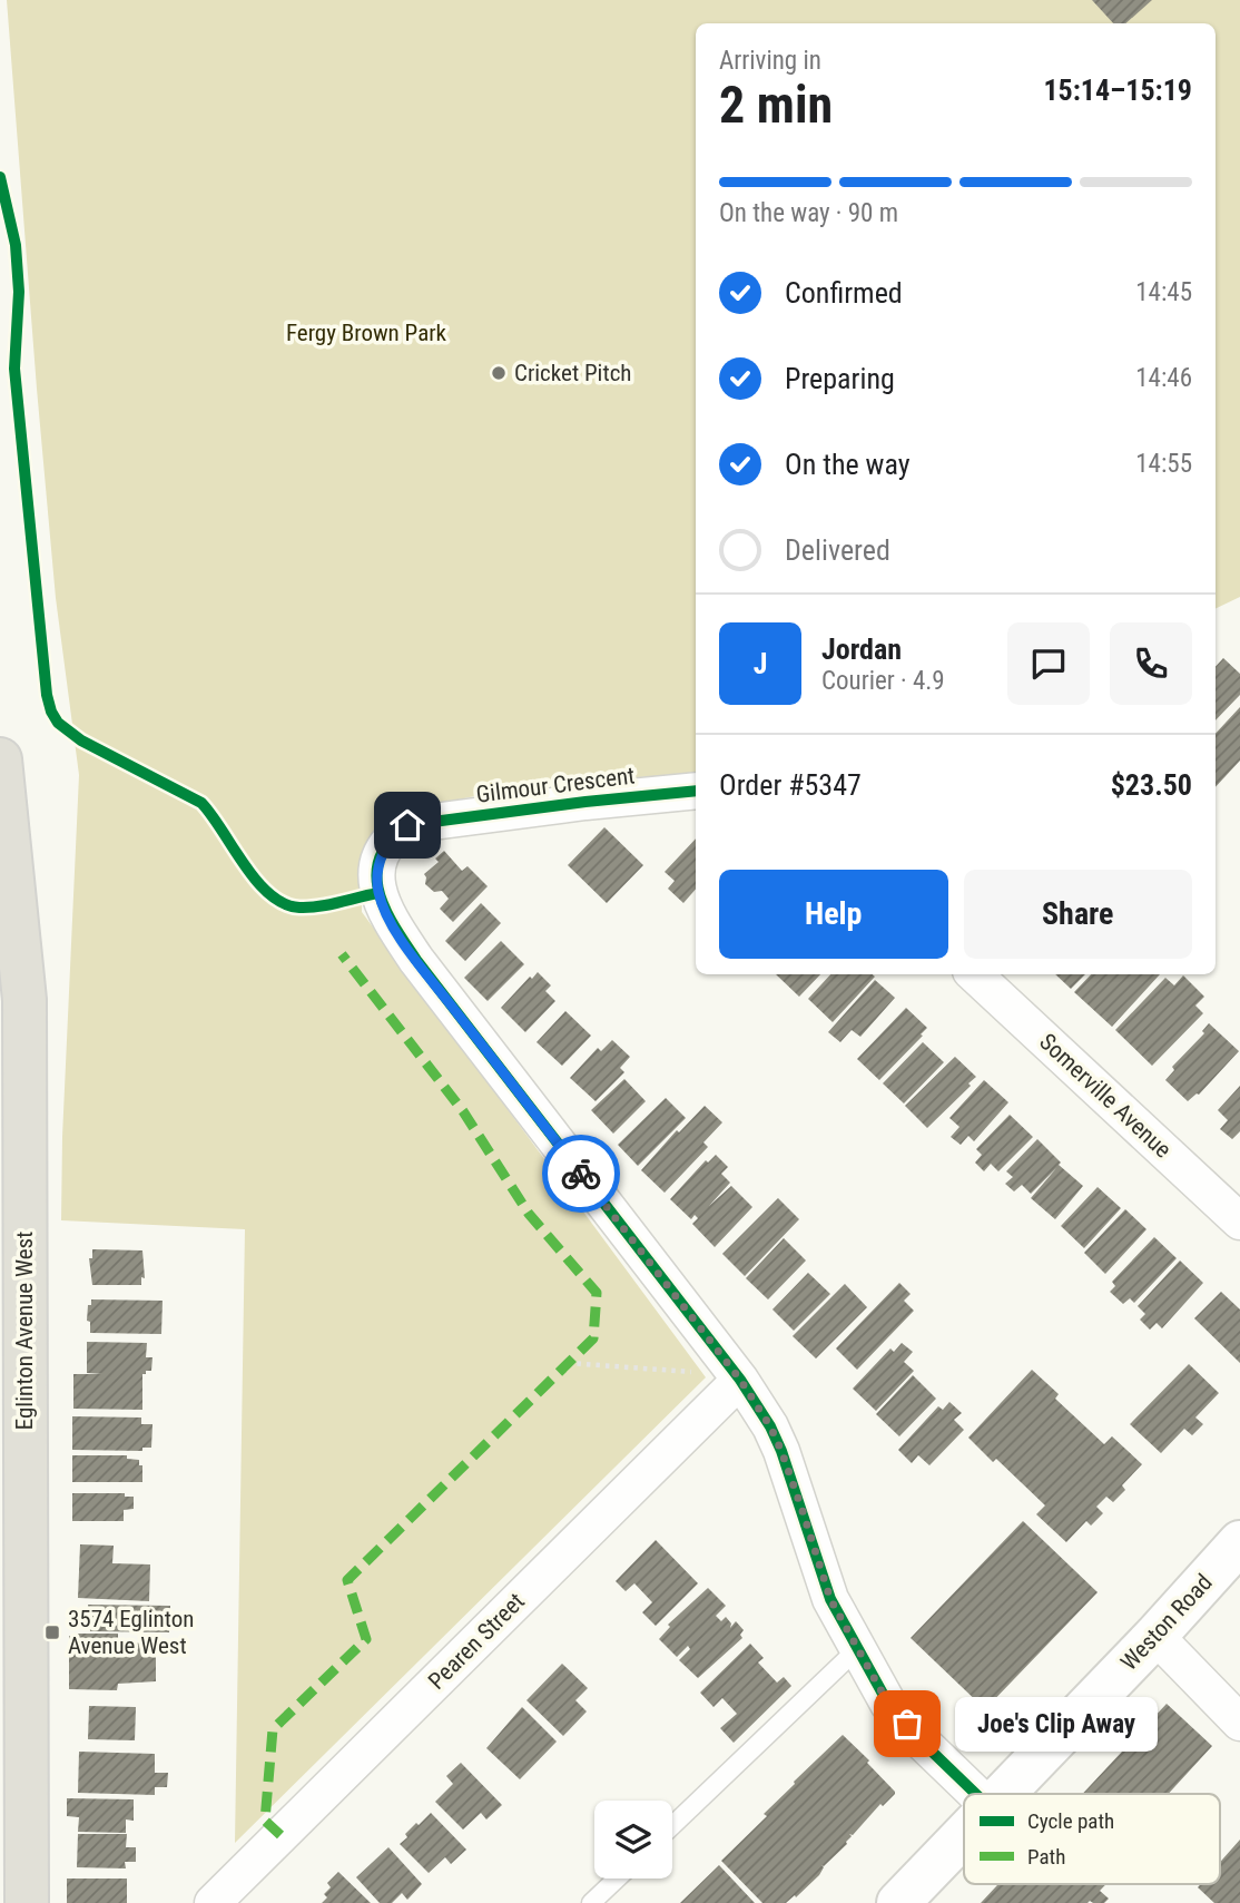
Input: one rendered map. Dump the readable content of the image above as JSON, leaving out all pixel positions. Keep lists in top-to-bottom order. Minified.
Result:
{"streets":{"main road":["Eglinton Avenue West","Weston Road"],"street":["Gilmour Crescent","Somerville Avenue","Pearen Street"]},"crossings":[["Gilmour Crescent","Pearen Street"]],"parks":["Fergy Brown Park"],"places":{"other":["Cricket Pitch","Joe's Clip Away"],"transit":["3574 Eglinton Avenue West"]},"legend":["Cycle path","Path"],"page":{"heading":["2 min","Arriving in","15:14–15:19"],"panel":["Jordan","Courier · 4.9","Order #5347","$23.50"],"bar":"On the way · 90 m","list":[["Confirmed","14:45"],["Preparing","14:46"],["On the way","14:55"],"Delivered"],"round":"J","buttons":["Help","Share"],"bubble":"Joe's Clip Away"}}
